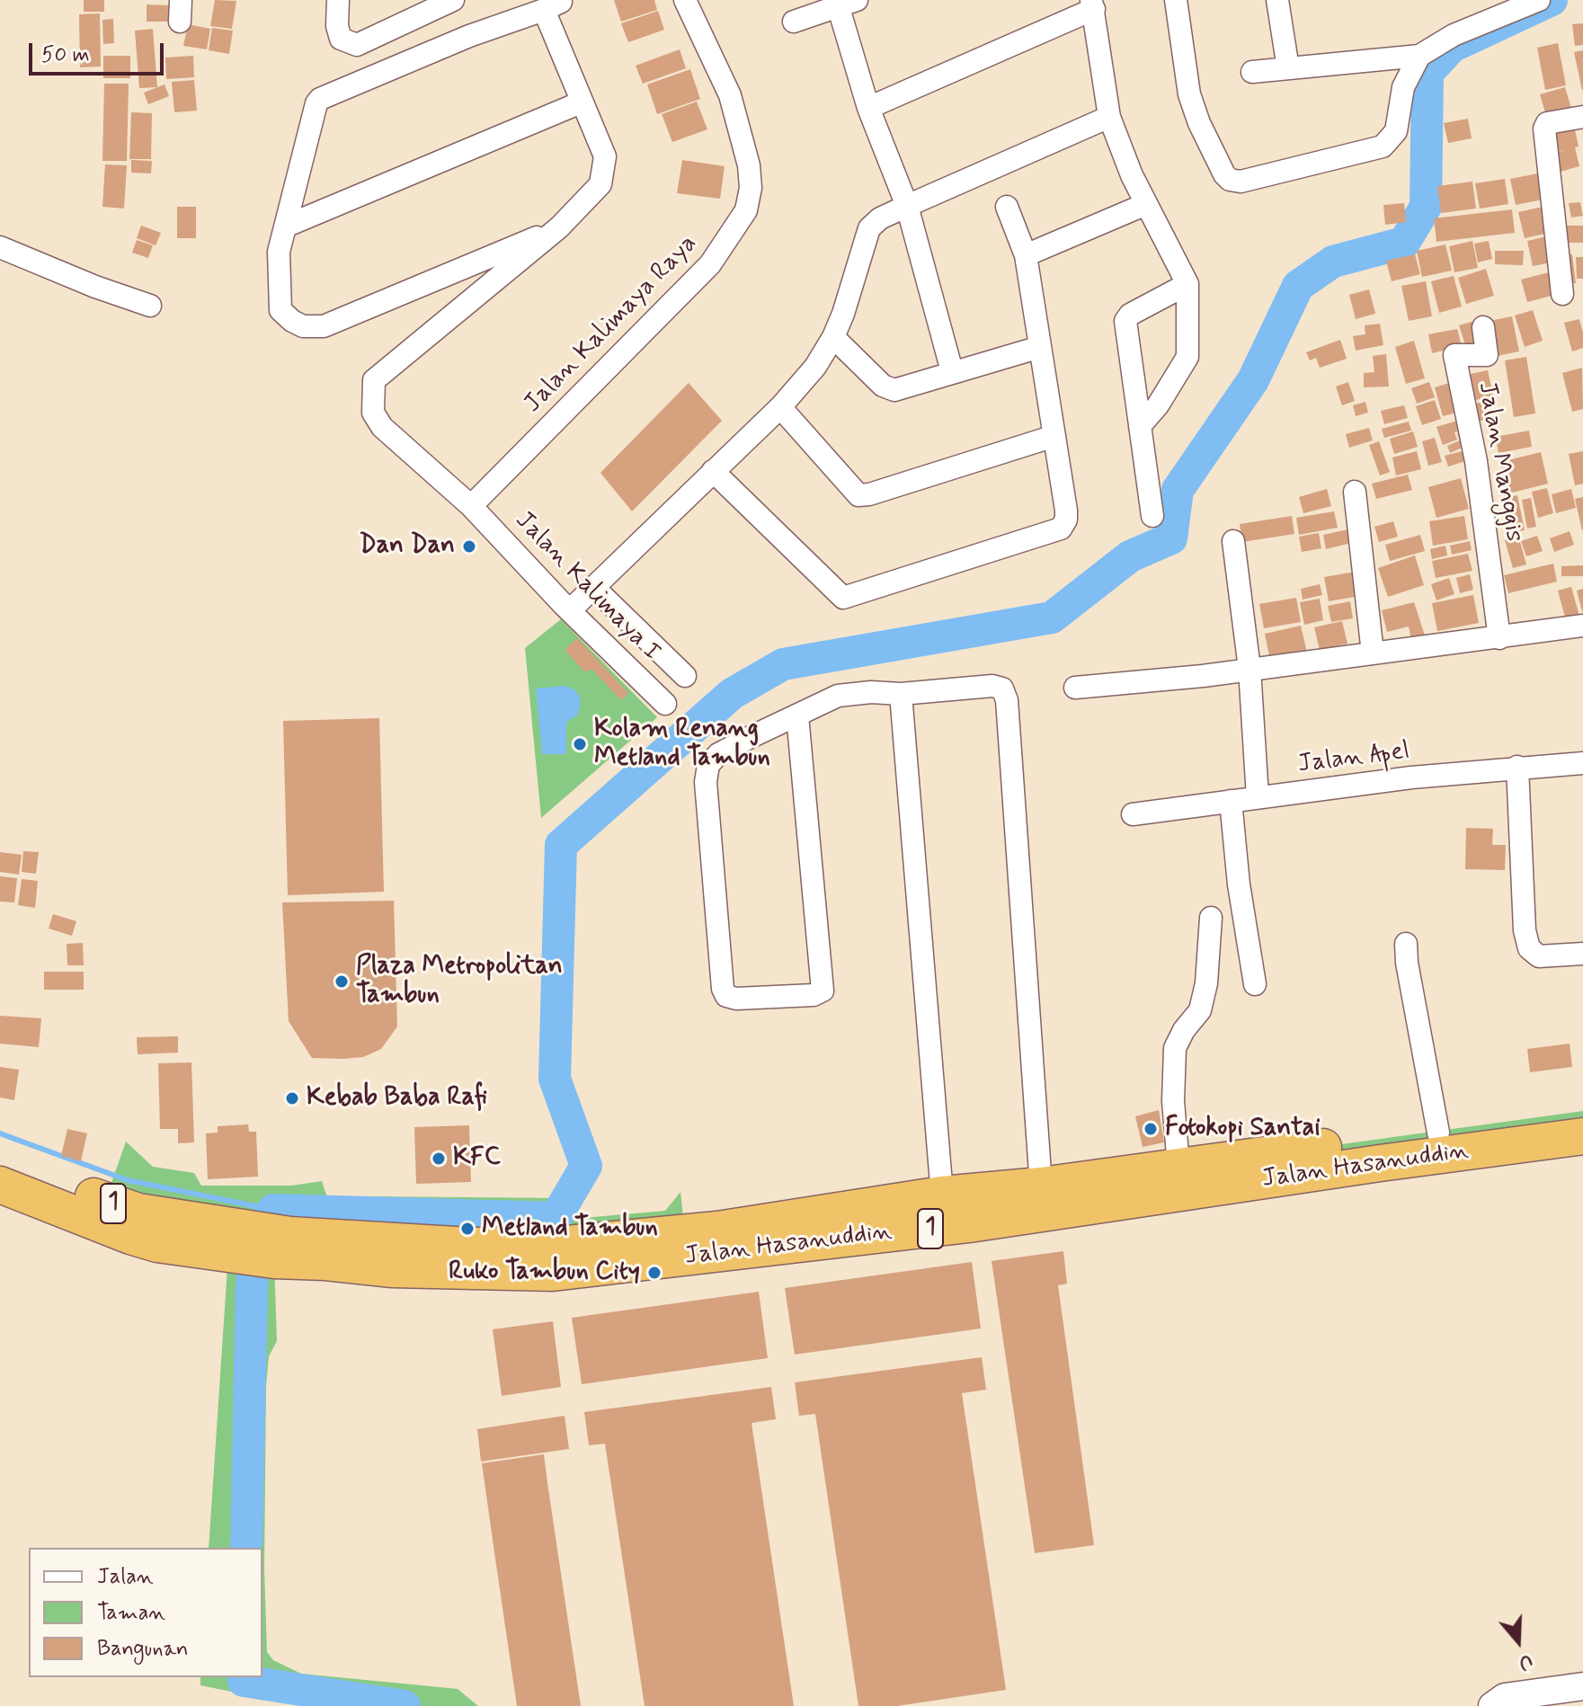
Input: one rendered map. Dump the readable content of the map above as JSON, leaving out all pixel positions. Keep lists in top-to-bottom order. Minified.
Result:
{"streets":{"highway":["Jalan Hasanuddin","1"],"street":["Jalan Kalimaya Raya","Jalan Manggis","Jalan Kalimaya I","Jalan Apel"]},"crossings":[["Jalan Kalimaya Raya","Jalan Kalimaya I"]],"places":["Dan Dan","Kolam Renang Metland Tambun","Plaza Metropolitan Tambun","Kebab Baba Rafi","Fotokopi Santai","KFC","Metland Tambun","Ruko Tambun City"],"legend":["Jalan","Taman","Bangunan"],"scale_bar":"50 m","north":"bottom"}
